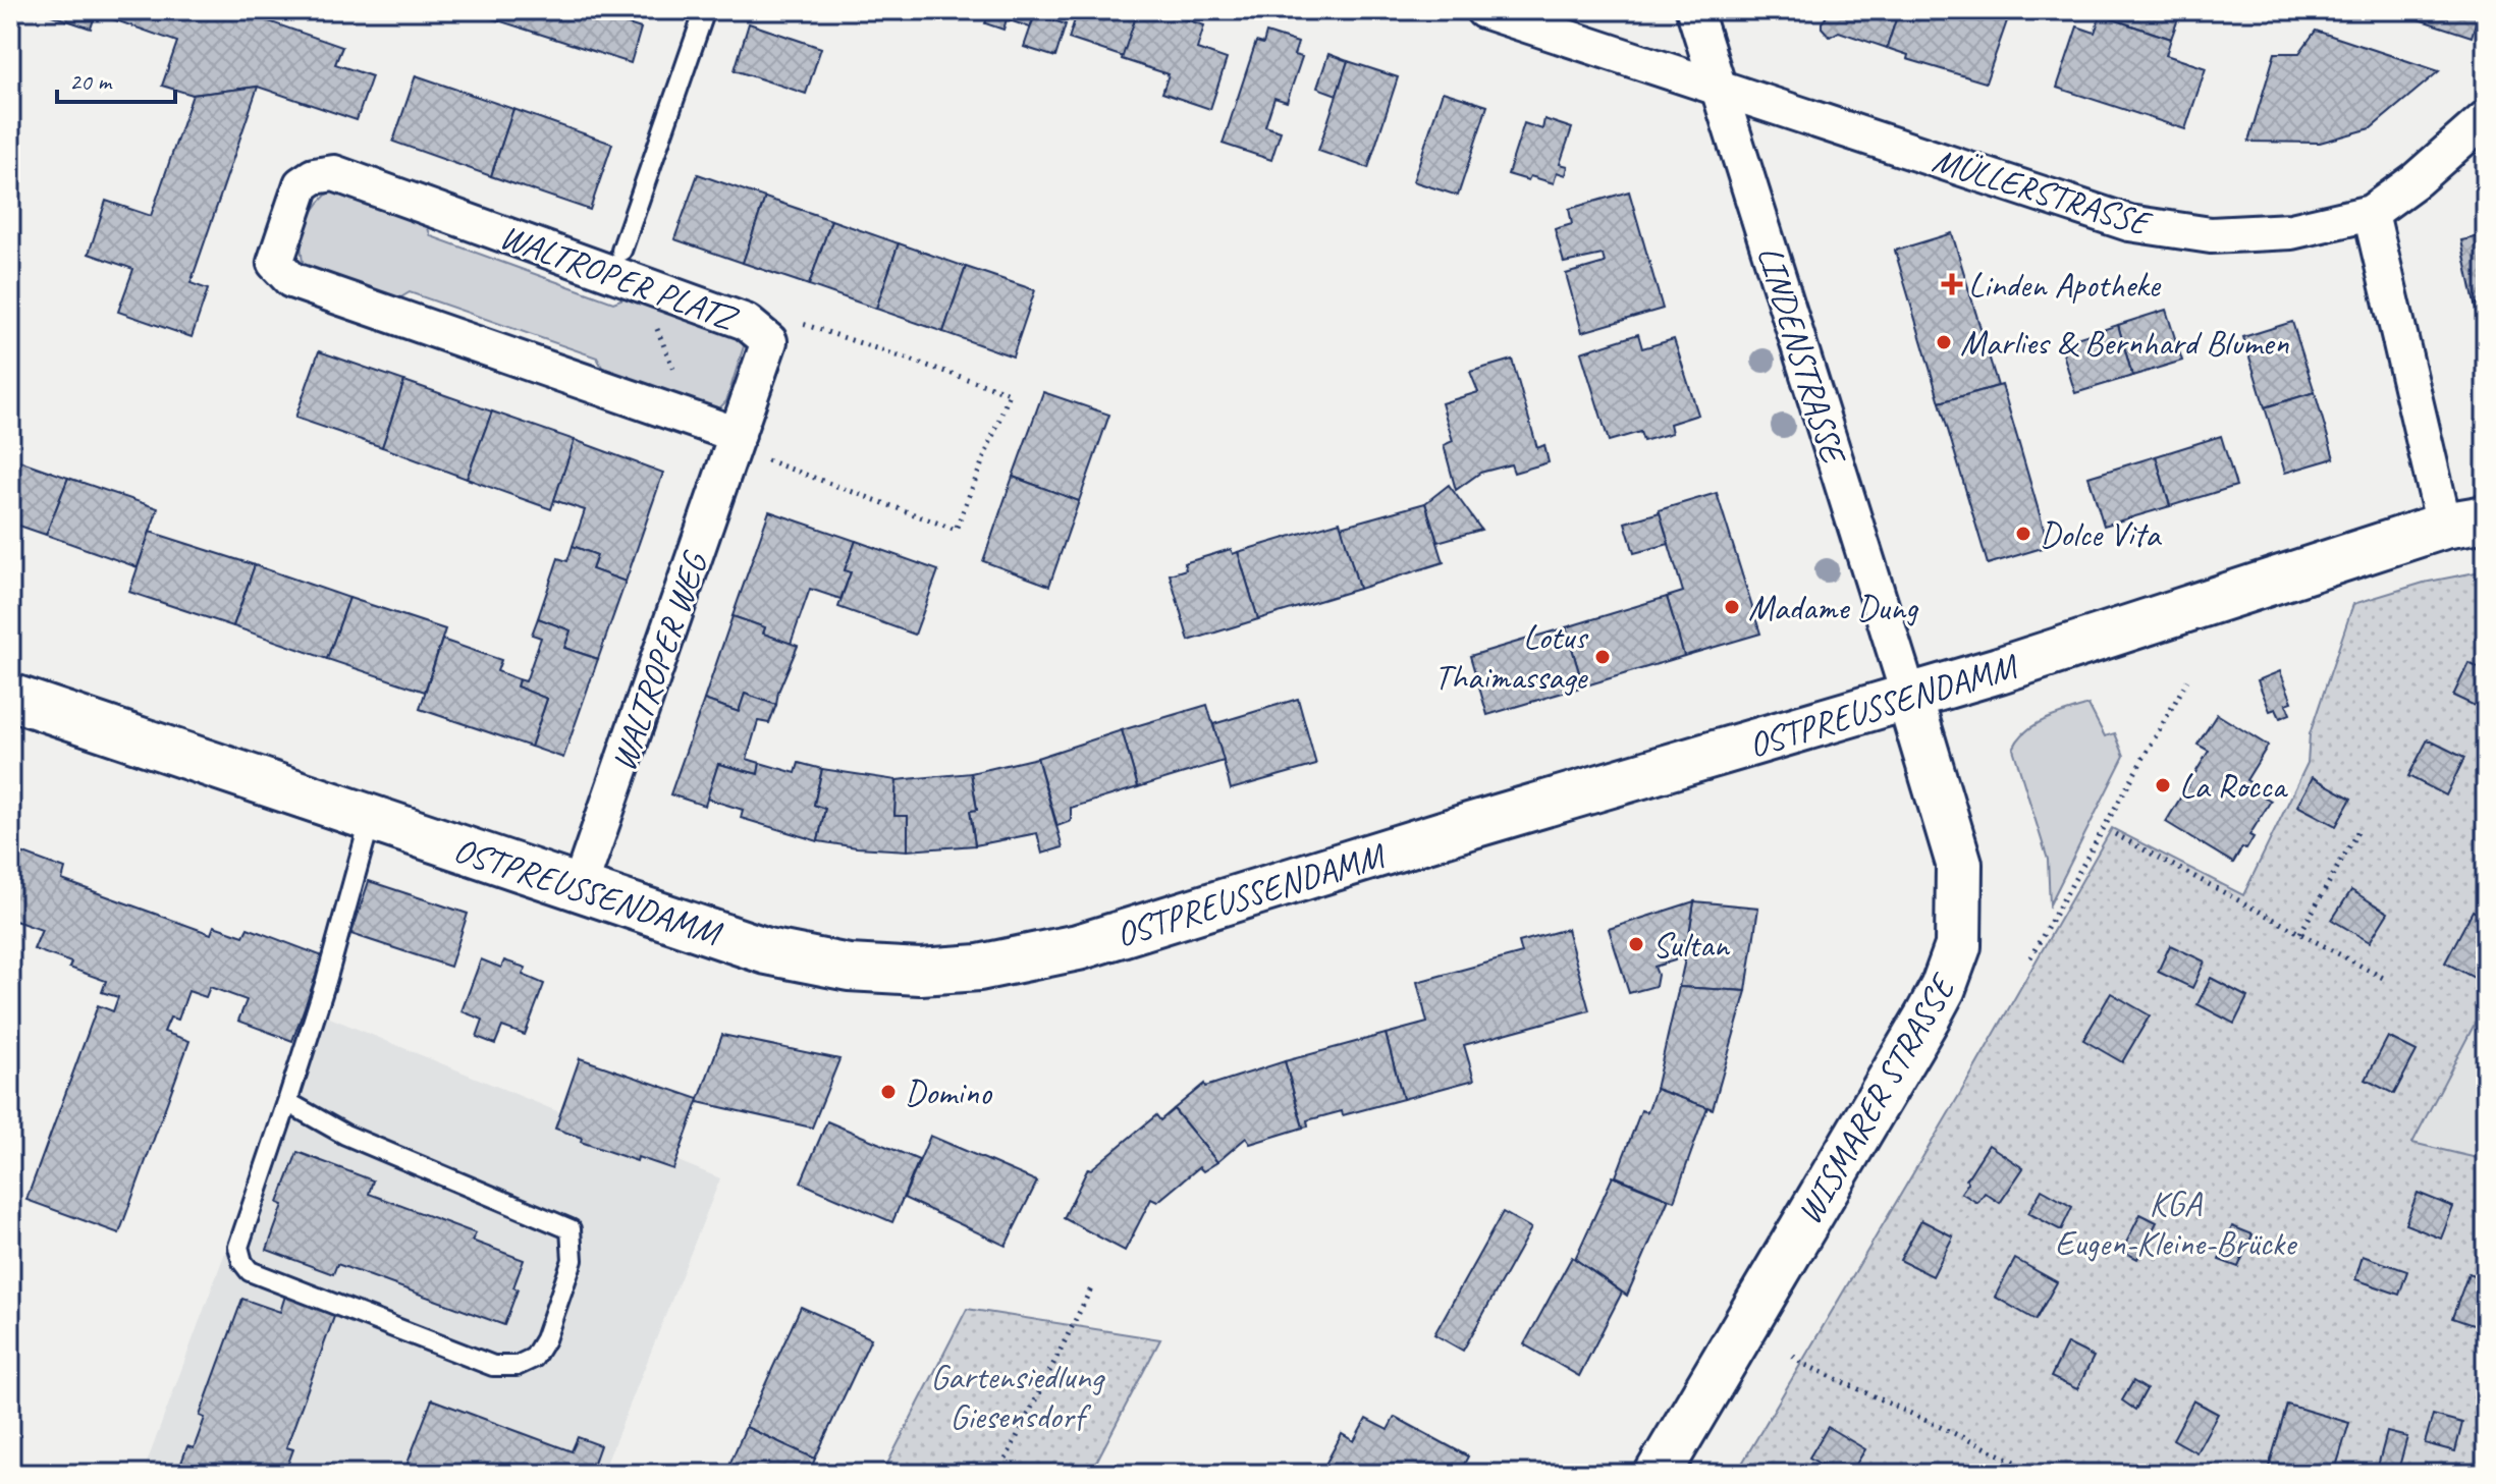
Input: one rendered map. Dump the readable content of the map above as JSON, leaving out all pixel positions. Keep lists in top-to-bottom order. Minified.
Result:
{"streets":{"main road":["OSTPREUSSENDAMM","WISMARER STRASSE"],"street":["MÜLLERSTRASSE","WALTROPER PLATZ","LINDENSTRASSE","WALTROPER WEG"]},"crossings":[["MÜLLERSTRASSE","LINDENSTRASSE"],["WALTROPER PLATZ","WALTROPER WEG"],["LINDENSTRASSE","OSTPREUSSENDAMM"],["LINDENSTRASSE","WISMARER STRASSE"],["WALTROPER WEG","OSTPREUSSENDAMM"],["OSTPREUSSENDAMM","WISMARER STRASSE"]],"parks":["KGA Eugen-Kleine-Brücke","Gartensiedlung Giesensdorf"],"places":{"health":["Linden Apotheke"],"other":["Marlies & Bernhard Blumen","Dolce Vita","Madame Dung","Lotus Thaimassage","La Rocca","Sultan","Domino"]},"scale_bar":"20 m"}
